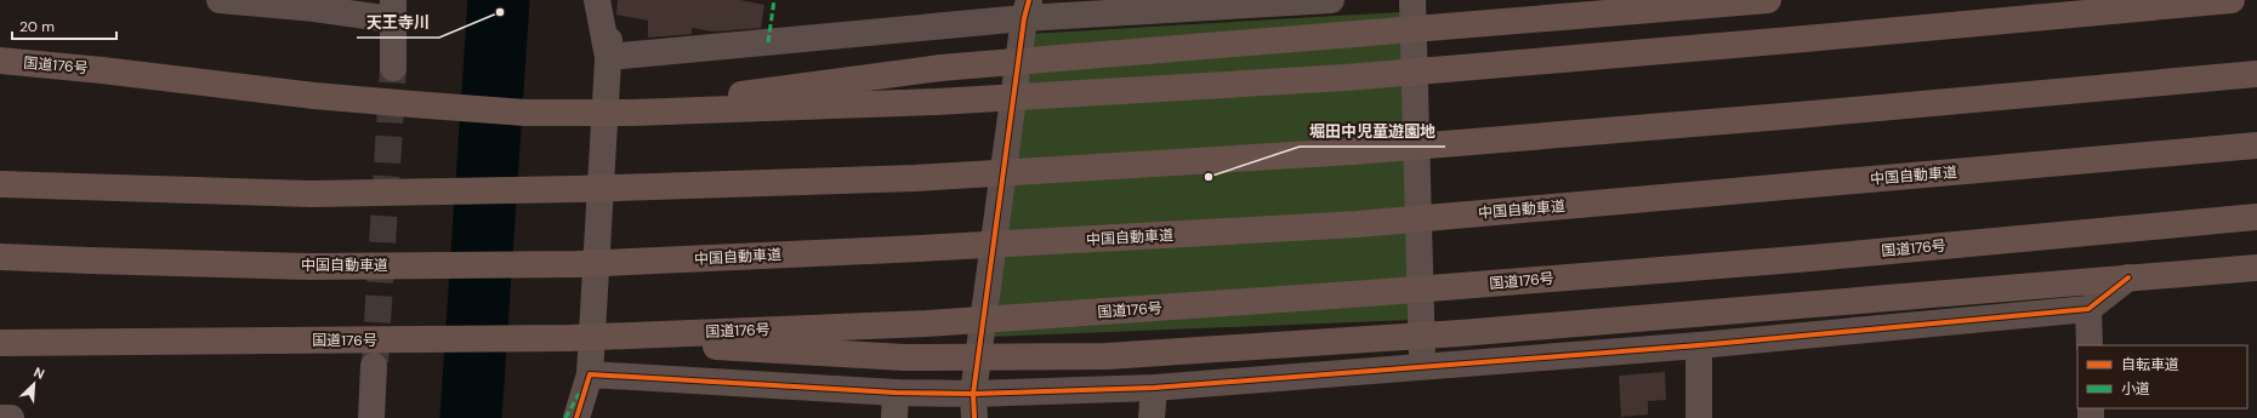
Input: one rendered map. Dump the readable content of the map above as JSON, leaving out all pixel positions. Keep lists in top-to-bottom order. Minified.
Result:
{"streets":{"highway":["国道176号","中国自動車道"]},"places":["天王寺川","堀田中児童遊園地"],"legend":["自転車道","小道"],"scale_bar":"20 m","north":"top right"}
